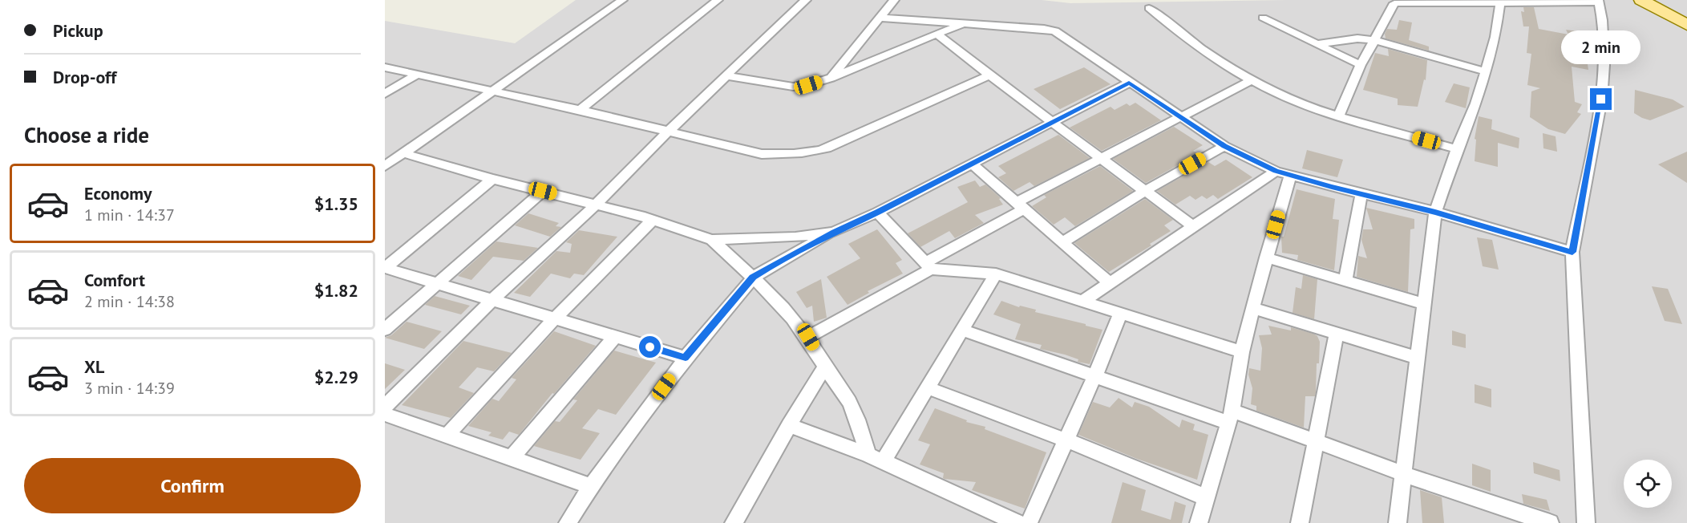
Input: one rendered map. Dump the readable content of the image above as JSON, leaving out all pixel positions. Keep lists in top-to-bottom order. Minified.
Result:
{"page":{"banner":["Pickup","Drop-off"],"bubble":"2 min","heading":"Choose a ride","list":[{"name":"Economy","note":"1 min · 14:37","value":"$1.35"},{"name":"Comfort","note":"2 min · 14:38","value":"$1.82"},{"name":"XL","note":"3 min · 14:39","value":"$2.29"}],"buttons":"Confirm"}}
